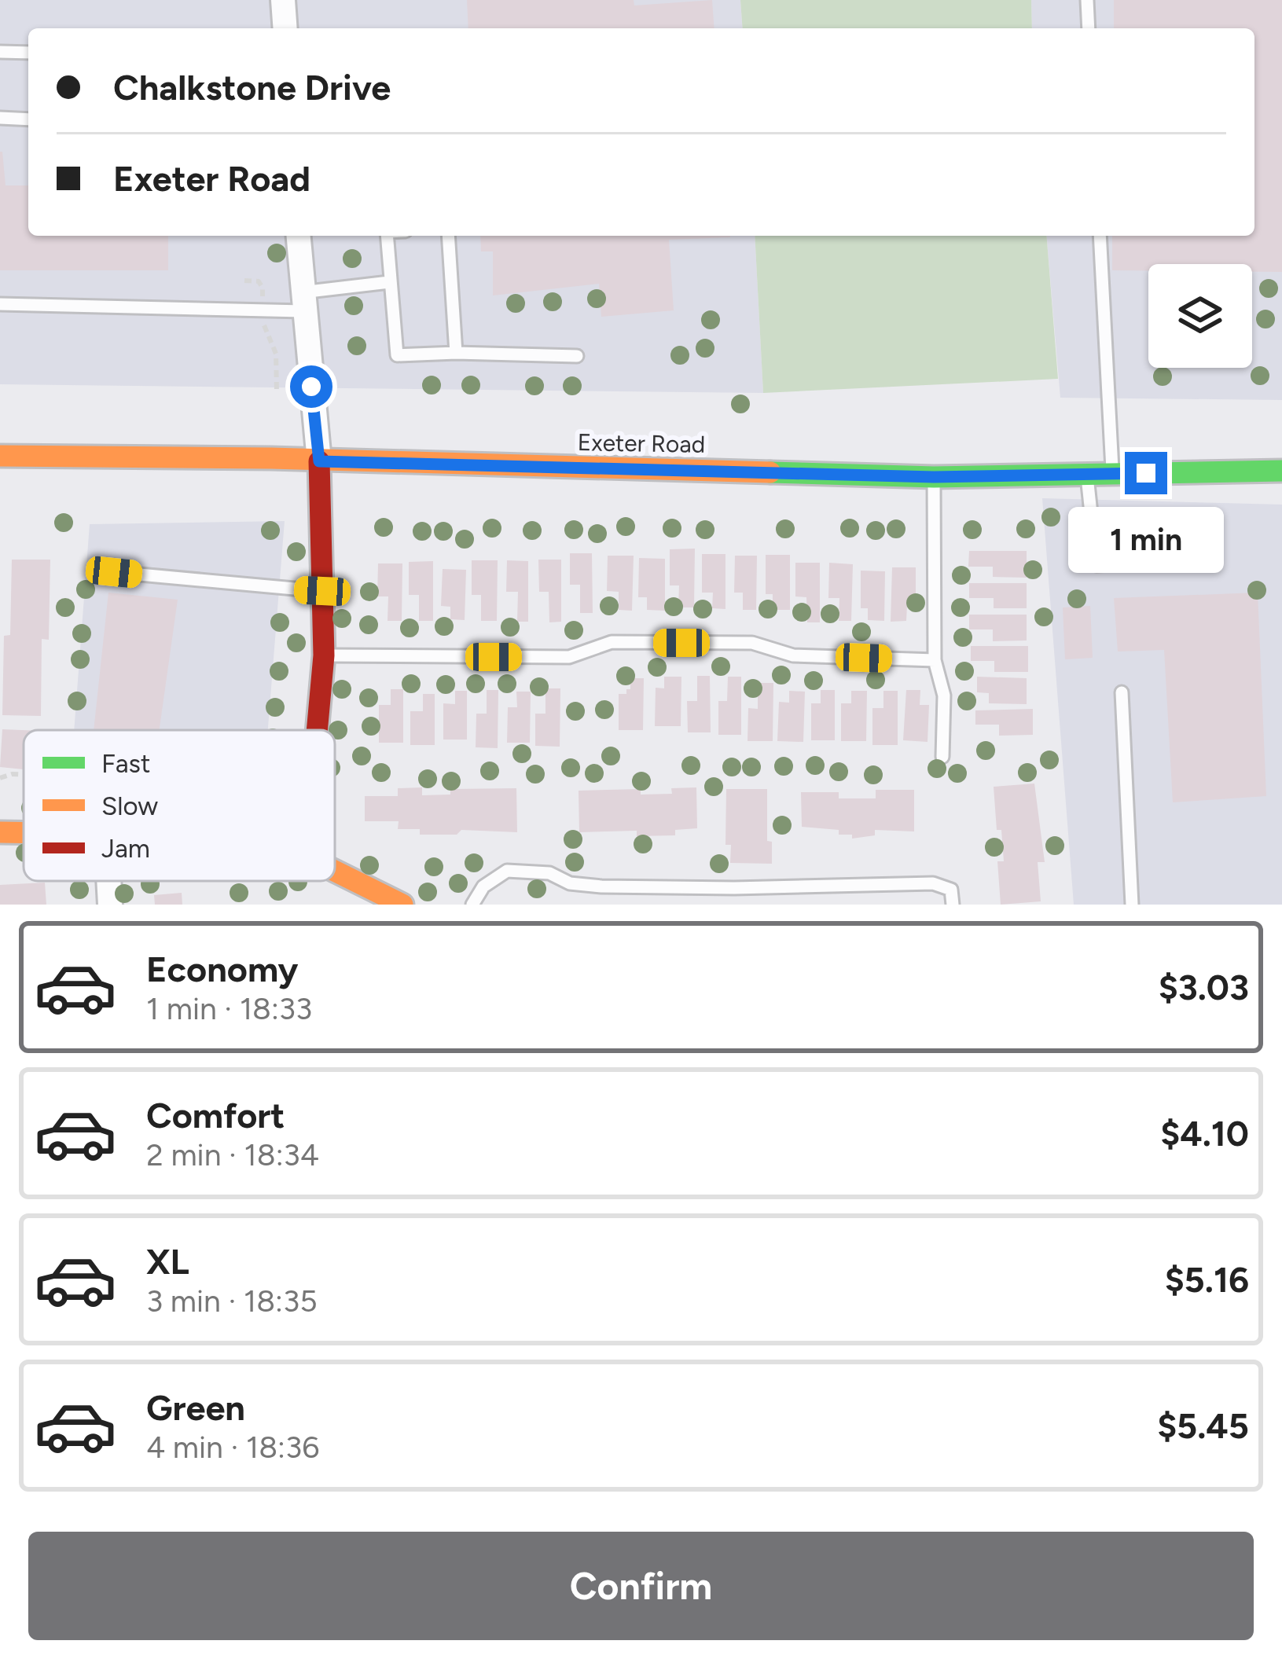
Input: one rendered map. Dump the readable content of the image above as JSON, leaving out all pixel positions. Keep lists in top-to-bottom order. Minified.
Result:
{"streets":{"main road":["Exeter Road"]},"legend":["Fast","Slow","Jam"],"page":{"banner":["Chalkstone Drive","Exeter Road"],"bubble":"1 min","list":[{"name":"Economy","note":"1 min · 18:33","value":"$3.03"},{"name":"Comfort","note":"2 min · 18:34","value":"$4.10"},{"name":"XL","note":"3 min · 18:35","value":"$5.16"},{"name":"Green","note":"4 min · 18:36","value":"$5.45"}],"buttons":"Confirm"}}
